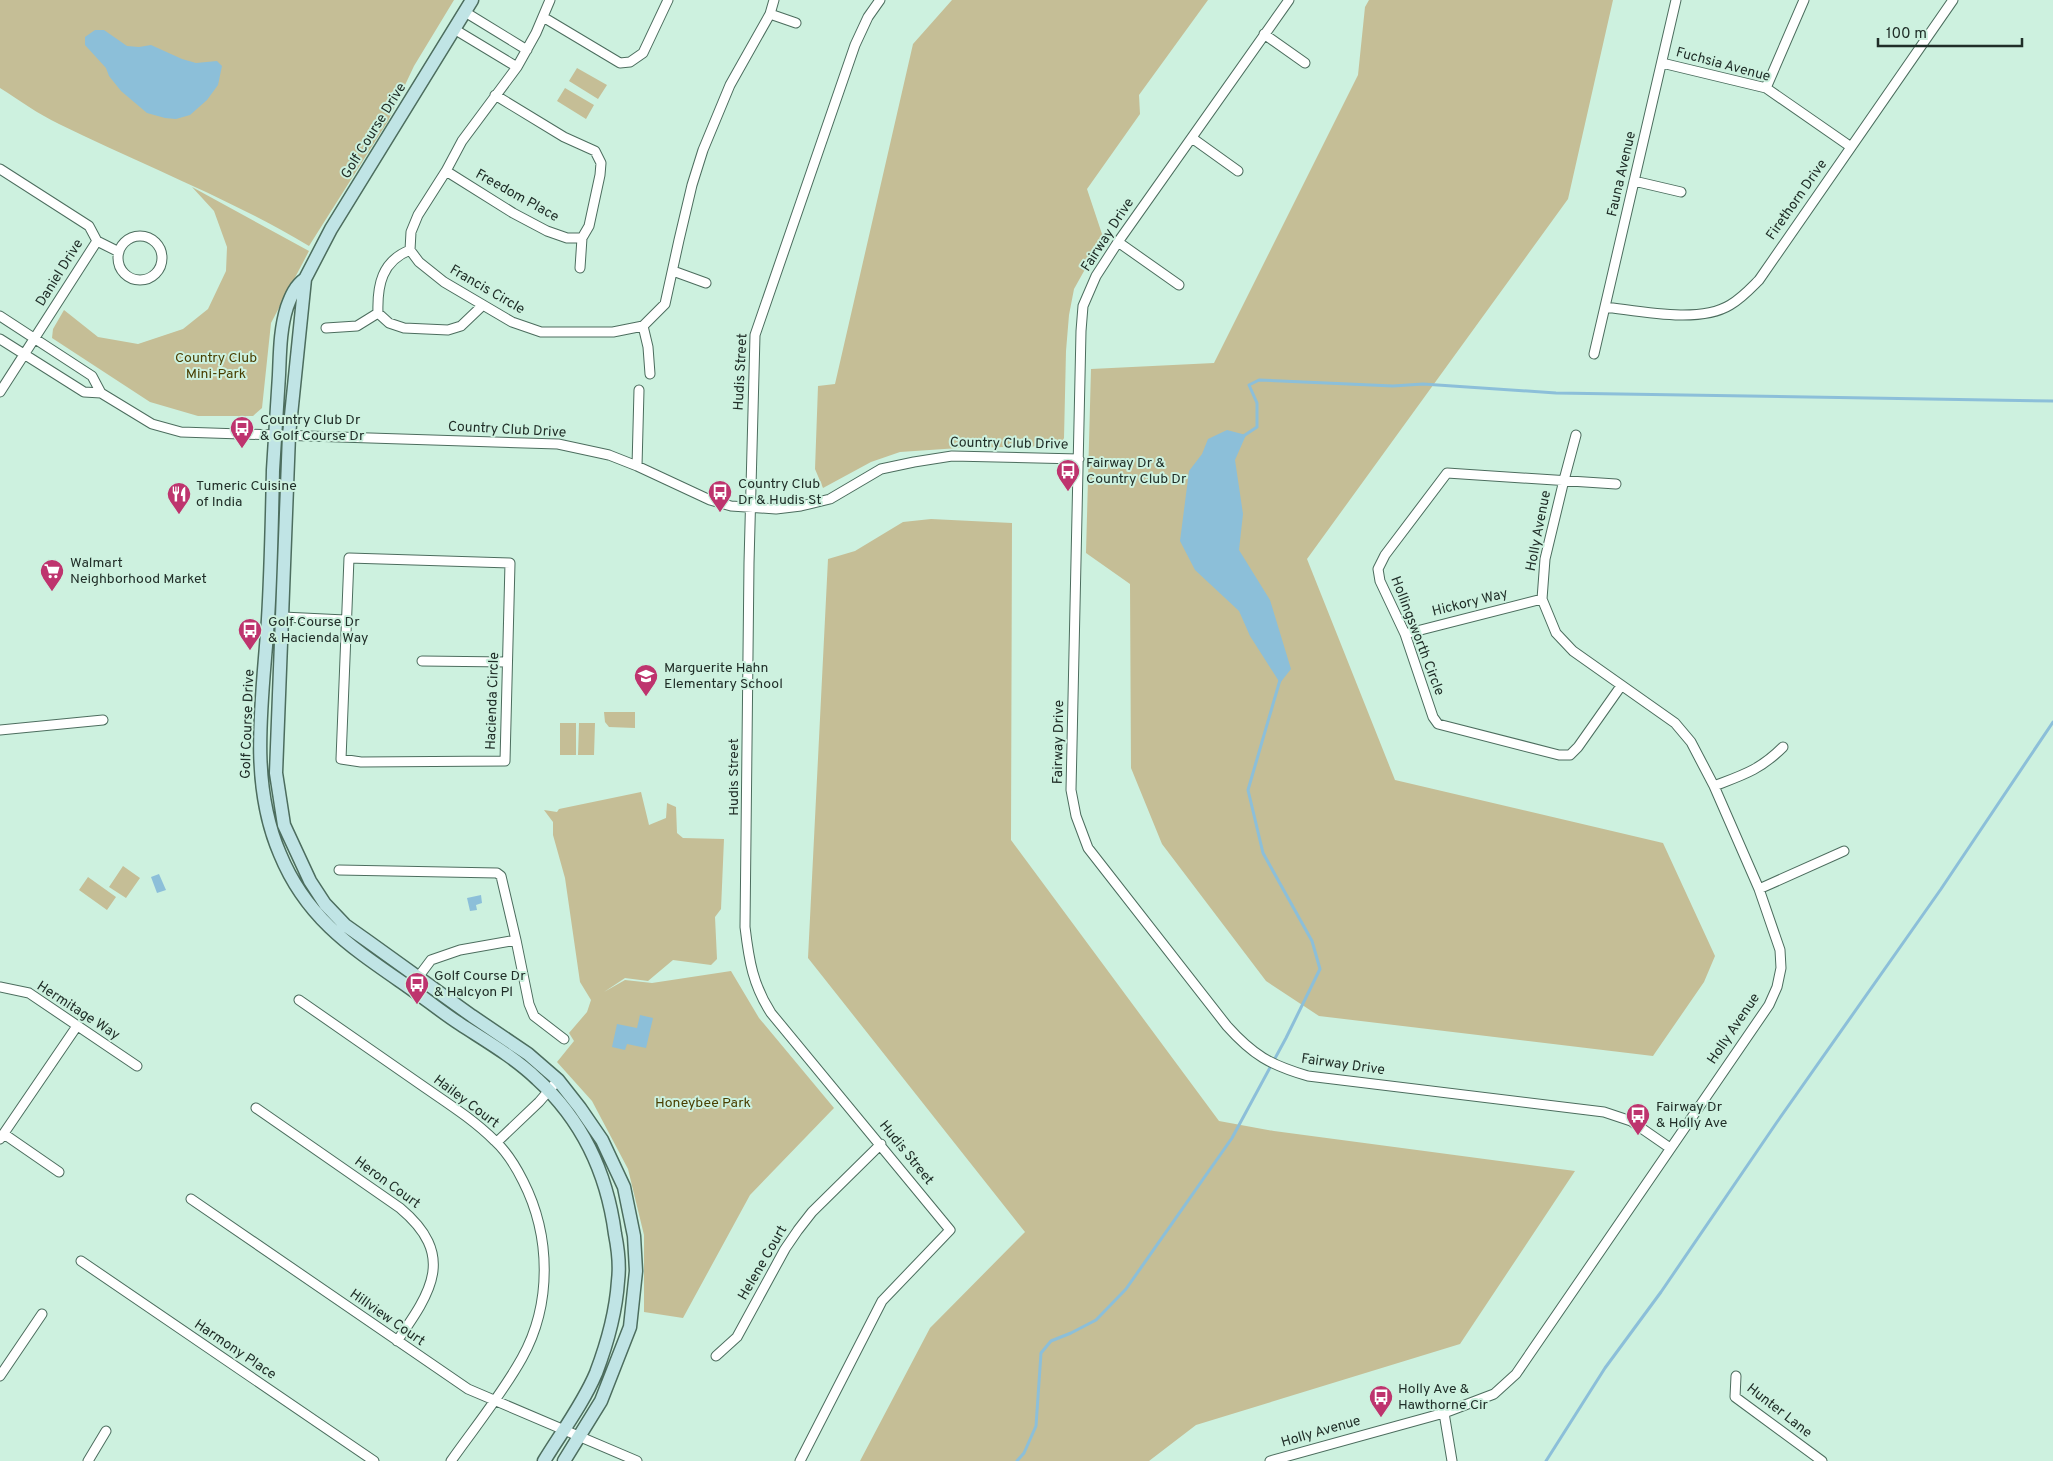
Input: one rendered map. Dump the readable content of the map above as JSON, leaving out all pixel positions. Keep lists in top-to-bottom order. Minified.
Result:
{"streets":{"street":["Fuchsia Avenue","Golf Course Drive","Fauna Avenue","Freedom Place","Firethorn Drive","Fairway Drive","Daniel Drive","Francis Circle","Hudis Street","Country Club Drive","Holly Avenue","Hickory Way","Hollingsworth Circle","Hacienda Circle","Hermitage Way","Hailey Court","Heron Court","Helene Court","Hillview Court","Harmony Place","Hunter Lane"]},"crossings":[["Fuchsia Avenue","Fauna Avenue"],["Fuchsia Avenue","Firethorn Drive"],["Golf Course Drive","Country Club Drive"],["Golf Course Drive","Hillview Court"],["Fauna Avenue","Firethorn Drive"],["Fairway Drive","Country Club Drive"],["Fairway Drive","Holly Avenue"],["Daniel Drive","Country Club Drive"],["Hudis Street","Country Club Drive"],["Hudis Street","Helene Court"],["Holly Avenue","Hickory Way"],["Holly Avenue","Hollingsworth Circle"],["Hickory Way","Hollingsworth Circle"],["Hailey Court","Hillview Court"],["Heron Court","Hillview Court"]],"parks":["Country Club Mini-Park","Honeybee Park"],"places":{"bus stop":["Country Club Dr & Golf Course Dr","Fairway Dr & Country Club Dr","Country Club Dr & Hudis St","Golf Course Dr & Hacienda Way","Golf Course Dr & Halcyon Pl","Fairway Dr & Holly Ave","Holly Ave & Hawthorne Cir"],"restaurant":["Tumeric Cuisine of India"],"supermarket":["Walmart Neighborhood Market"],"school or university":["Marguerite Hahn Elementary School"]},"scale_bar":"100 m"}
